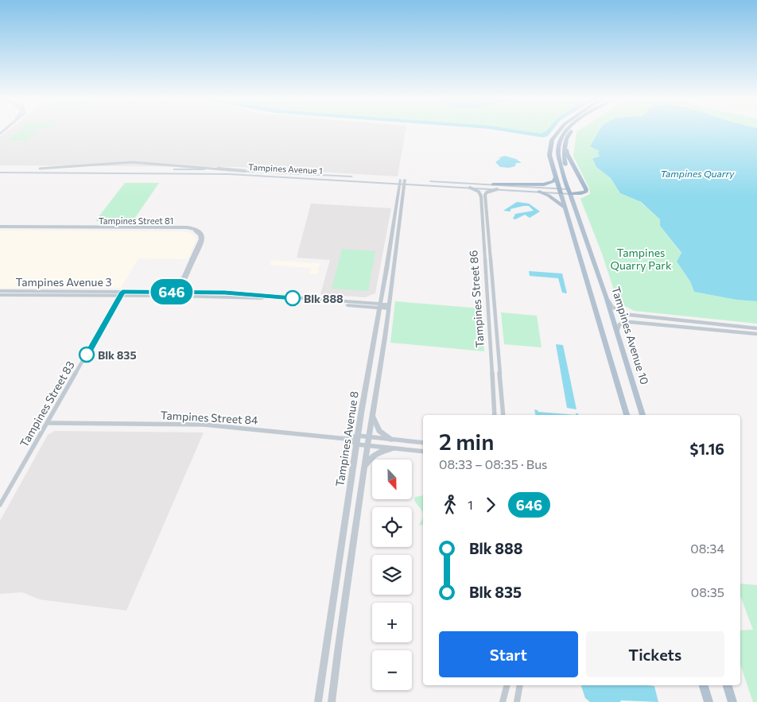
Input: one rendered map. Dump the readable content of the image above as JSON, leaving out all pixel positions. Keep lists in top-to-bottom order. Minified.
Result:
{"streets":{"main road":["Tampines Avenue 1","Tampines Avenue 10"],"street":["Tampines Street 81","Tampines Avenue 3","Tampines Street 86","Tampines Street 83","Tampines Street 84","Tampines Avenue 8"]},"crossings":[["Tampines Avenue 1","Tampines Street 86"],["Tampines Avenue 1","Tampines Avenue 10"],["Tampines Avenue 1","Tampines Avenue 8"],["Tampines Street 81","Tampines Avenue 3"],["Tampines Avenue 3","Tampines Street 83"],["Tampines Avenue 3","Tampines Avenue 8"],["Tampines Street 83","Tampines Street 84"],["Tampines Street 84","Tampines Avenue 8"]],"water":["Tampines Quarry"],"parks":["Tampines Quarry Park"],"places":["Blk 888","Blk 835"],"lines":["bus line 646"],"north":"bottom","page":{"on_map":"646","heading":["2 min","08:33 – 08:35 · Bus","$1.16"],"map_buttons":["+","−"],"legs":["1","646"],"list":[{"name":"Blk 888","value":"08:34"},{"name":"Blk 835","value":"08:35"}],"buttons":["Start","Tickets"]}}
